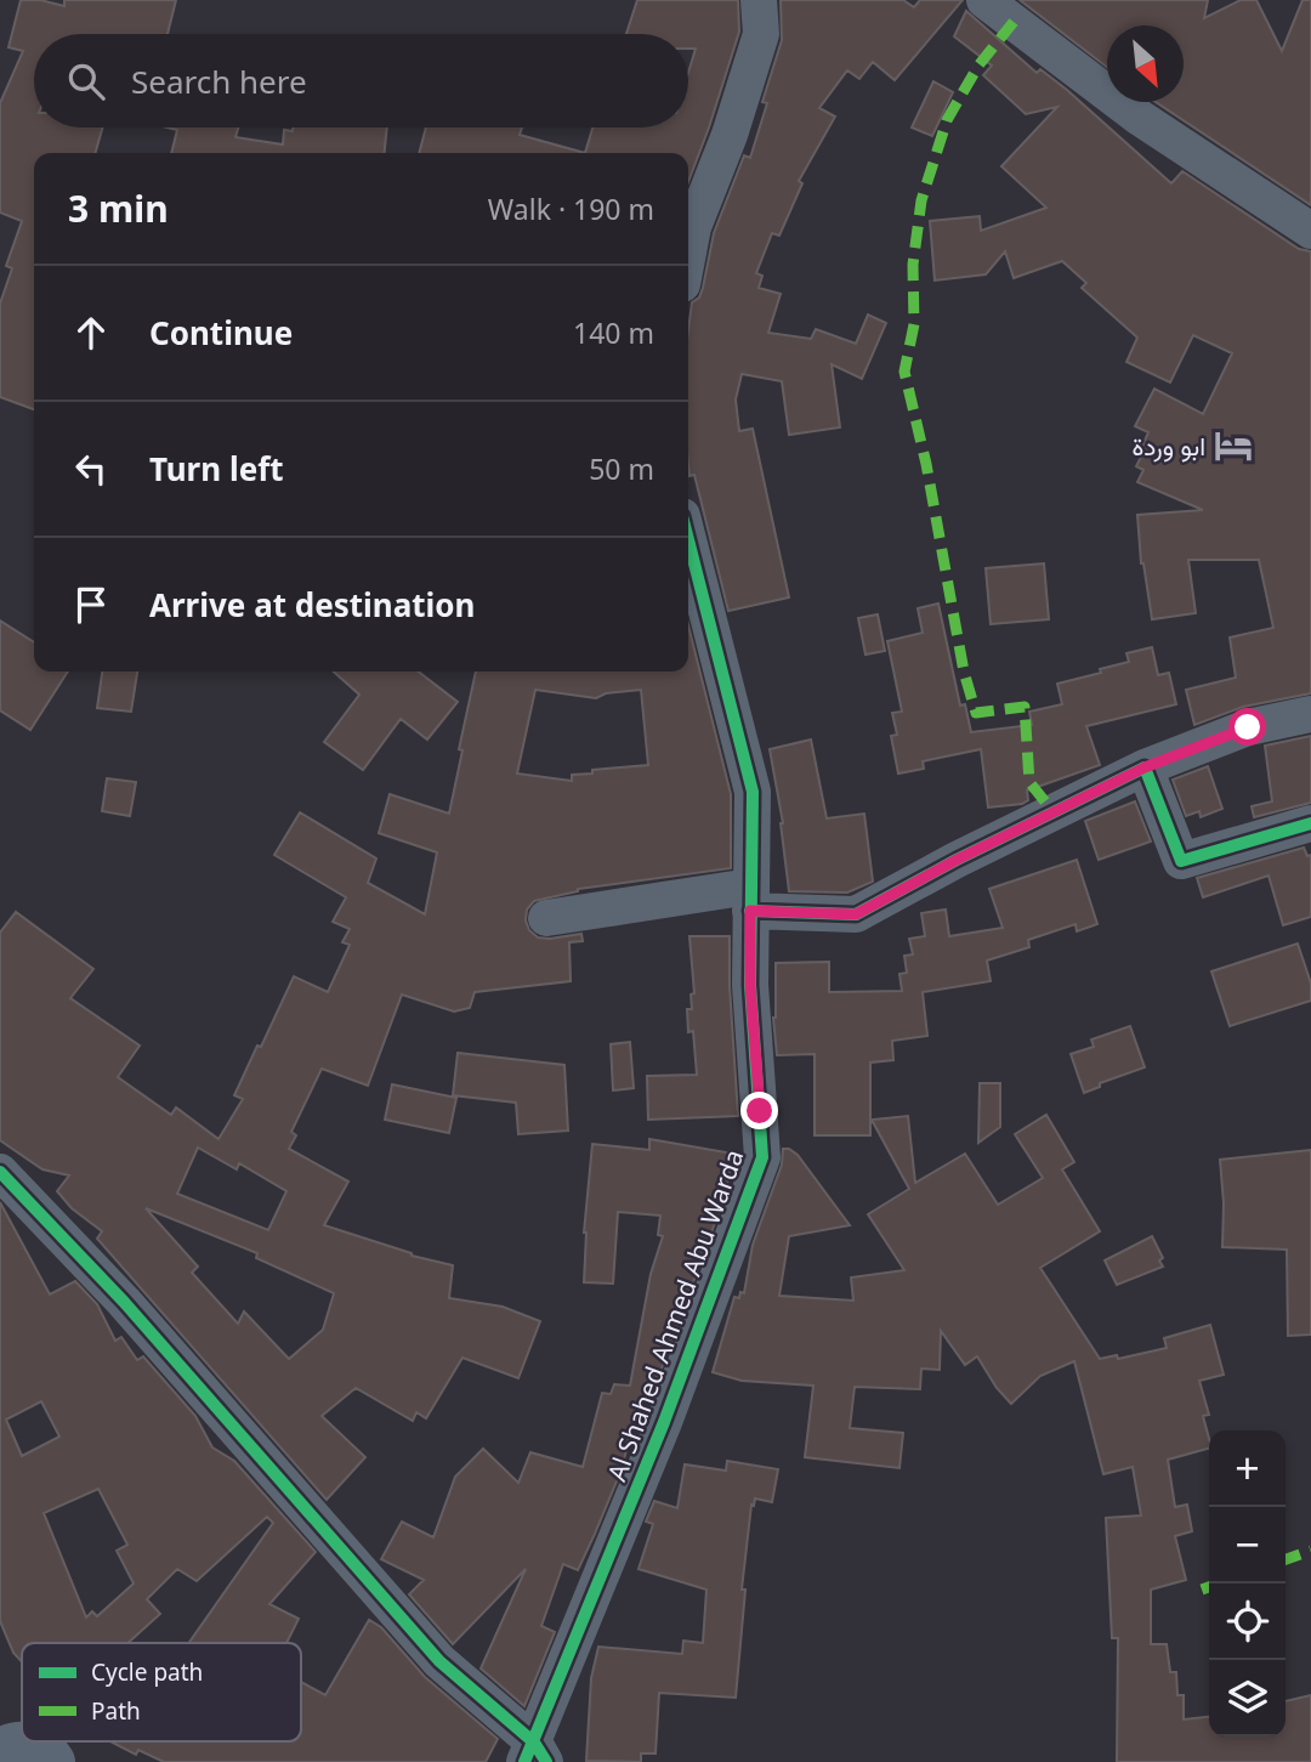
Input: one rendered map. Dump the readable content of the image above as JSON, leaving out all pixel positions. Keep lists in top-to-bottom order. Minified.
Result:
{"streets":{"street":["Al Shahed Ahmed Abu Warda"]},"places":{"hotel":["ابو وردة"]},"legend":["Cycle path","Path"],"north":"bottom right","page":{"search":"Search here","heading":["3 min","Walk · 190 m"],"list":[["Continue","140 m"],["Turn left","50 m"],"Arrive at destination"],"map_buttons":["+","−"]}}
